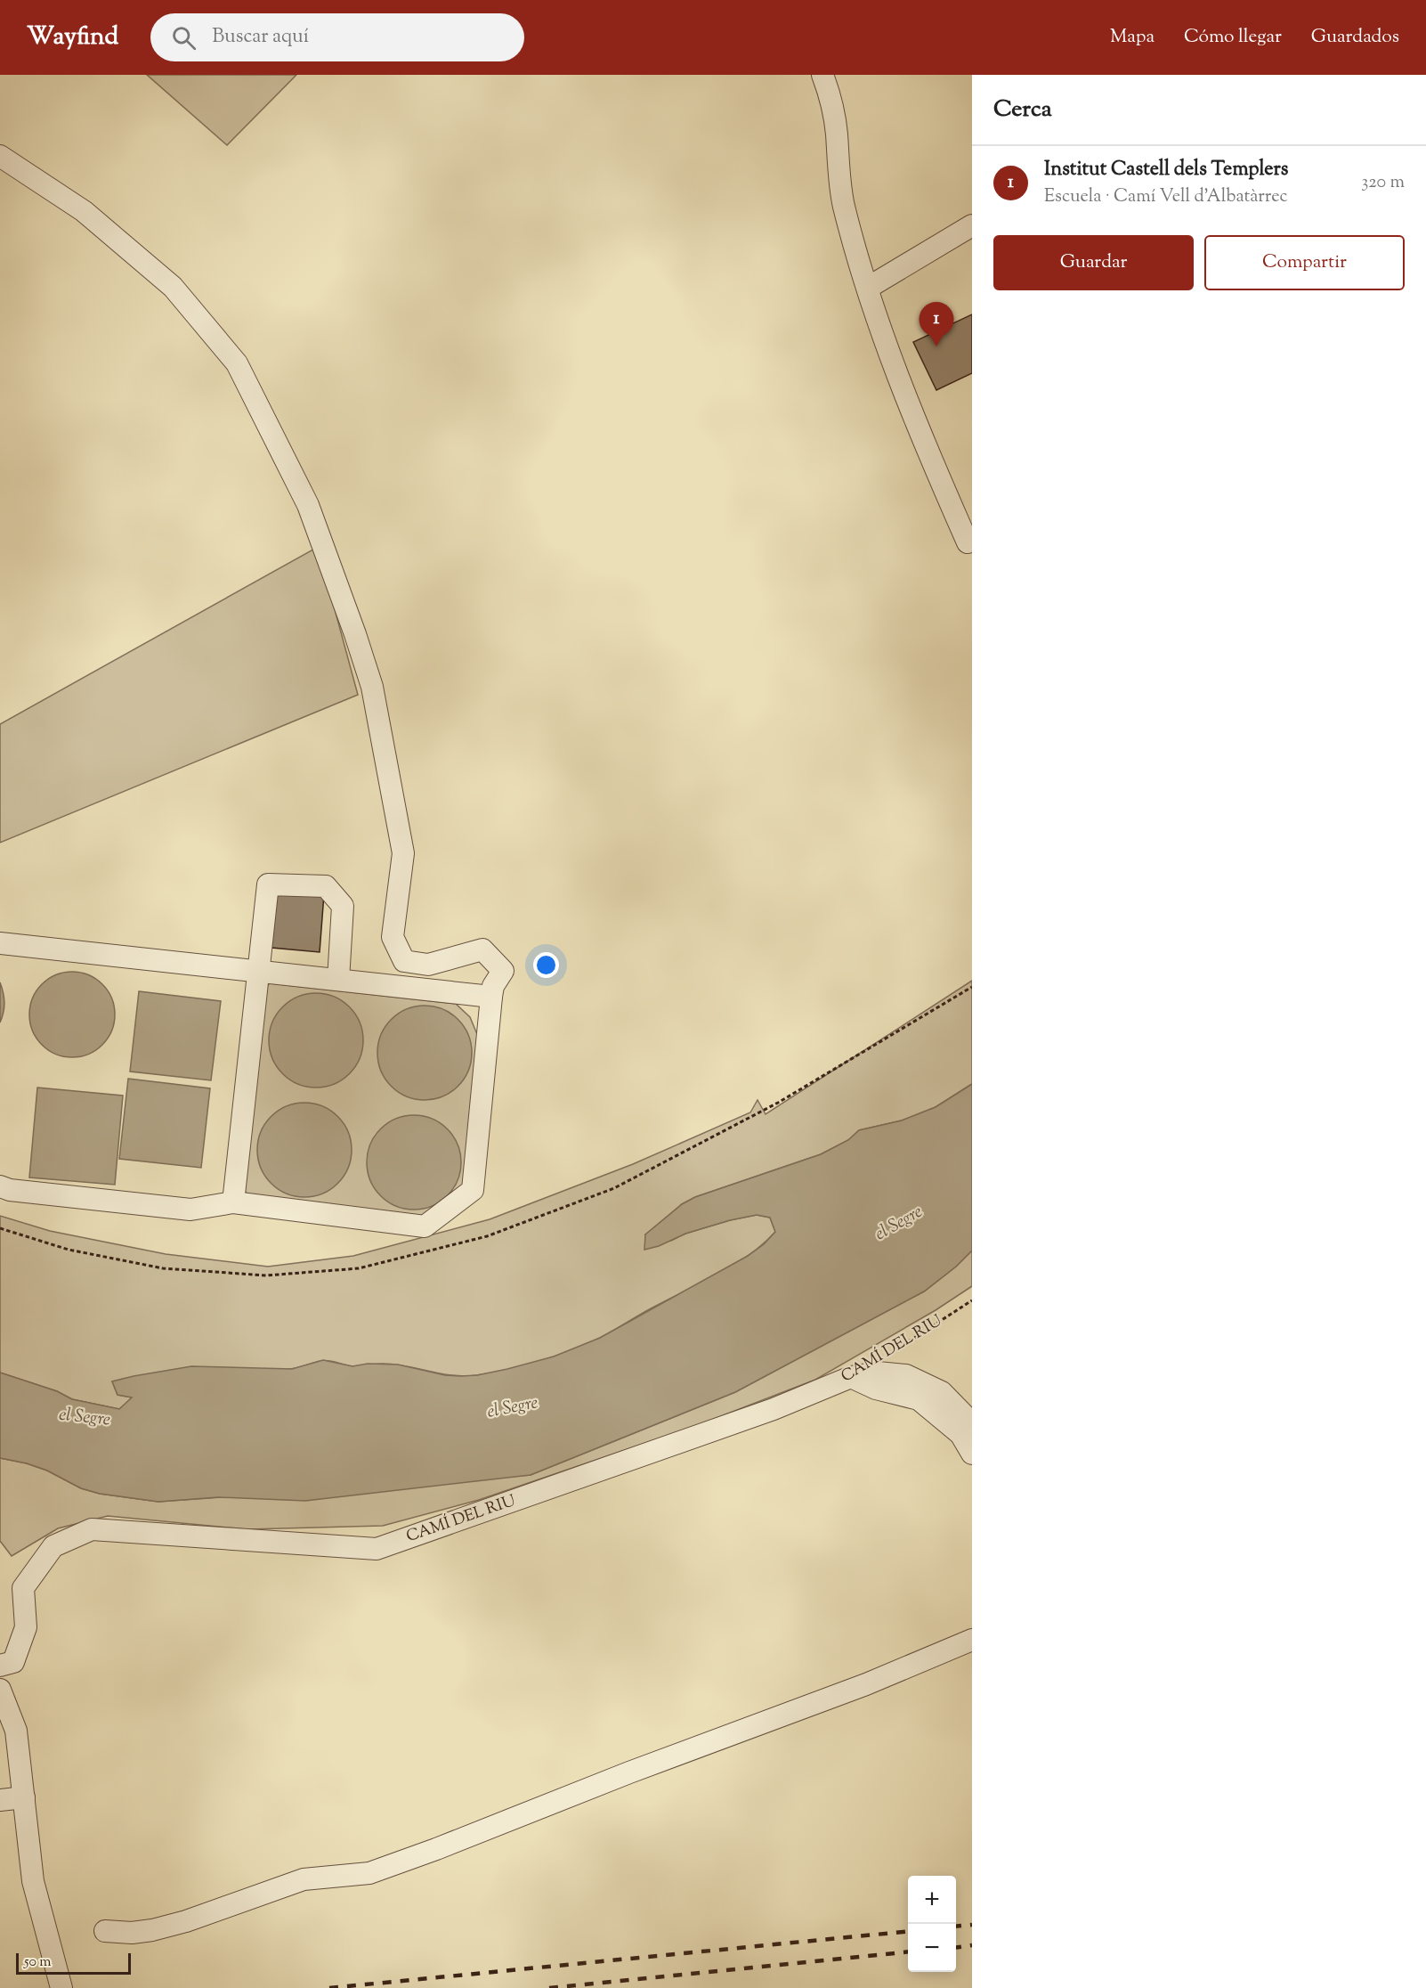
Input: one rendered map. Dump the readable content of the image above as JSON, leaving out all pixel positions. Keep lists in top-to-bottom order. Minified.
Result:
{"streets":{"street":["CAMÍ DEL RIU"]},"water":["el Segre"],"scale_bar":"50 m","page":{"header":"Wayfind","search":"Buscar aquí","nav":["Mapa","Cómo llegar","Guardados"],"heading":"Cerca","list":[{"mark":"1","name":"Institut Castell dels Templers","note":"Escuela · Camí Vell d'Albatàrrec","value":"320 m"}],"buttons":["Guardar","Compartir"],"pins":"1","map_buttons":["+","−"],"scale":"50 m"}}
